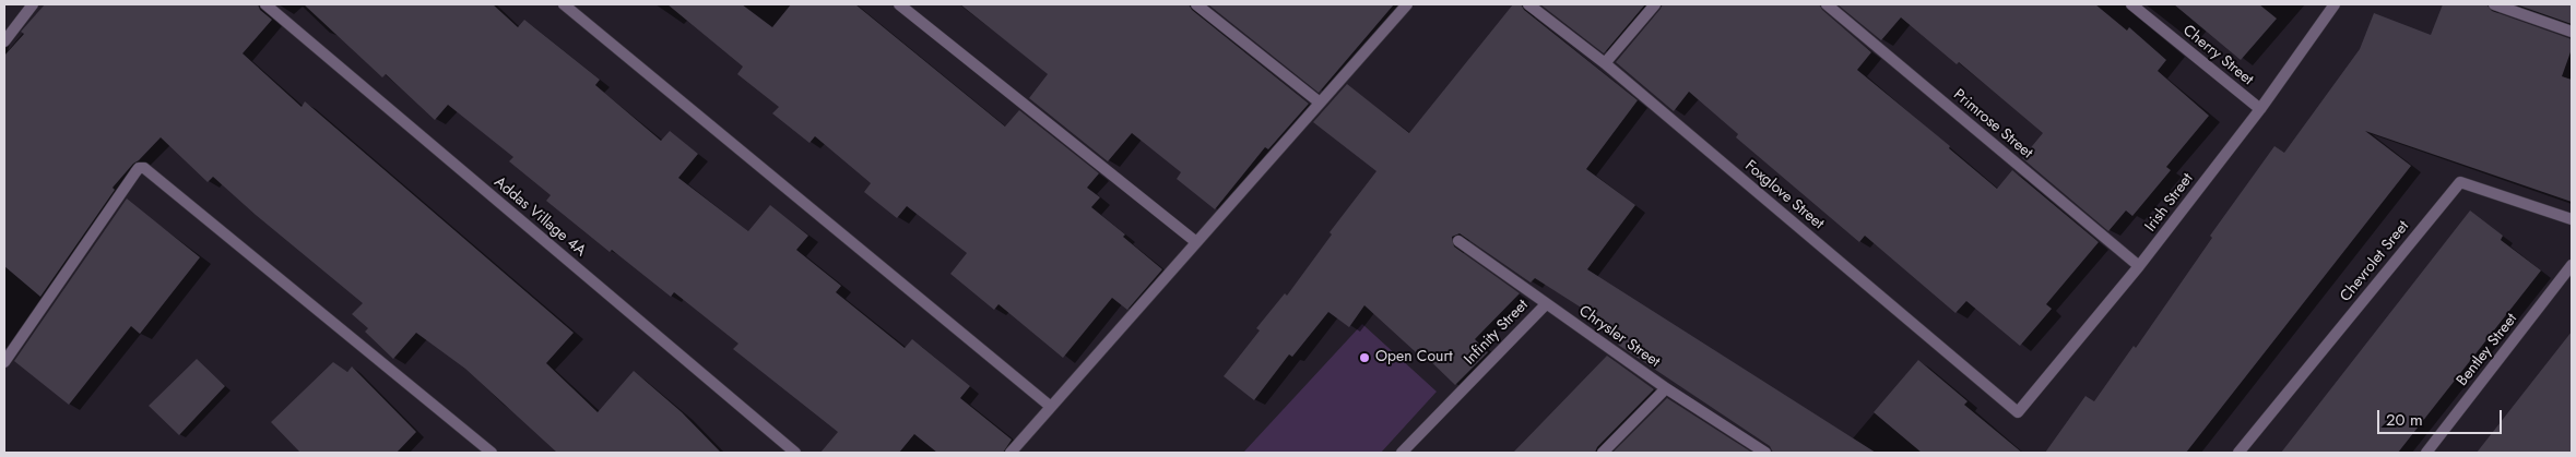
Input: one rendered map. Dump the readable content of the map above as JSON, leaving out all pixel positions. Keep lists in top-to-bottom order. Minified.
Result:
{"streets":{"street":["Cherry Street","Primrose Street","Foxglove Street","Irish Street","Addas Village 4A","Chevrolet Sreet","Infinity Street","Chrysler Street","Bentley Street"]},"crossings":[["Cherry Street","Irish Street"],["Primrose Street","Irish Street"],["Foxglove Street","Irish Street"],["Infinity Street","Chrysler Street"]],"places":["Open Court"],"scale_bar":"20 m"}
